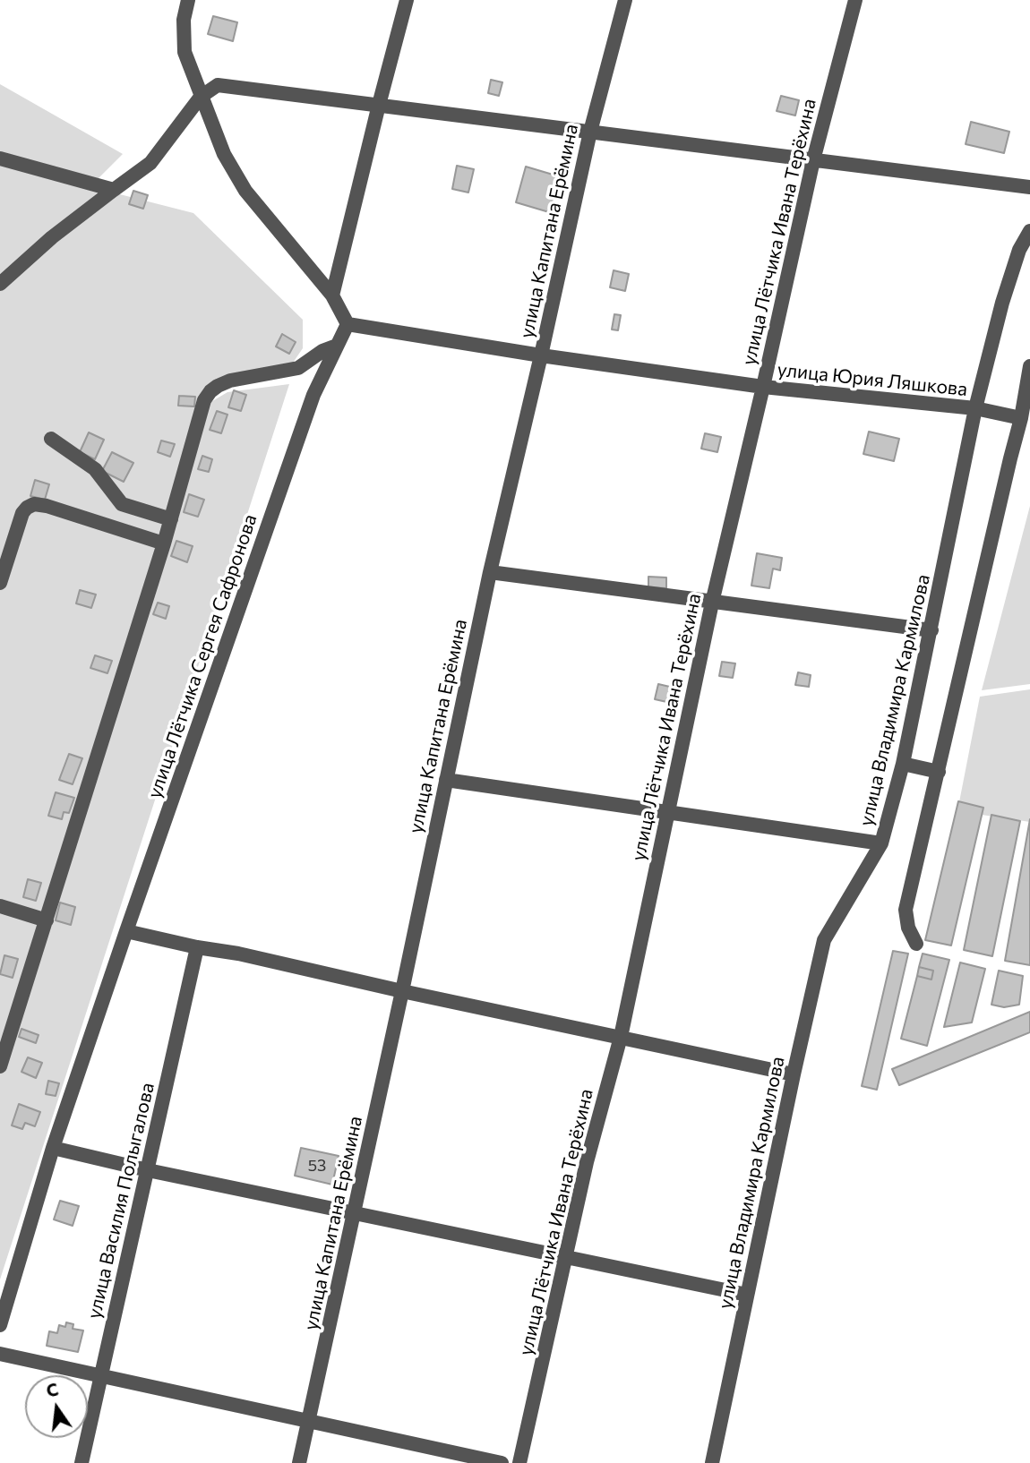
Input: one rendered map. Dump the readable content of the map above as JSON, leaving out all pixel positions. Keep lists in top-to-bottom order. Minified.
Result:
{"streets":{"street":["улица Капитана Ерёмина","улица Лётчика Ивана Терёхина","улица Юрия Ляшкова","улица Лётчика Сергея Сафронова","улица Владимира Кармилова","улица Василия Полыгалова"]},"crossings":[["улица Капитана Ерёмина","улица Юрия Ляшкова"],["улица Лётчика Ивана Терёхина","улица Юрия Ляшкова"],["улица Юрия Ляшкова","улица Лётчика Сергея Сафронова"],["улица Юрия Ляшкова","улица Владимира Кармилова"]],"house_numbers":["53"],"north":"top"}
